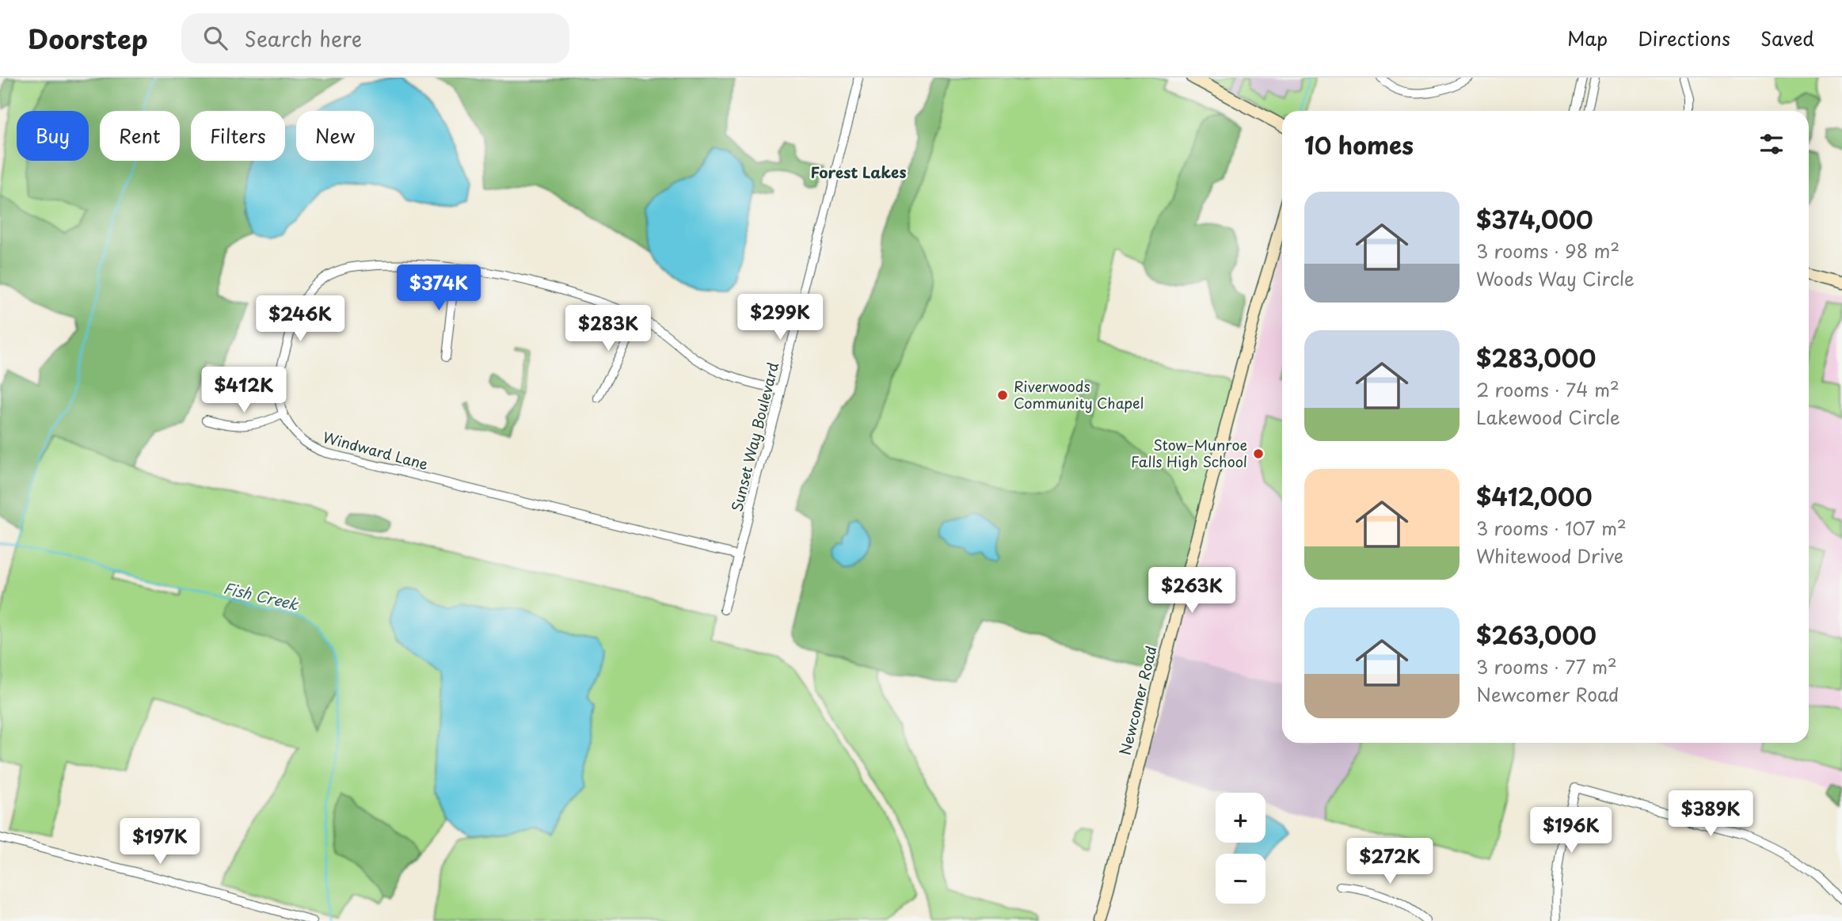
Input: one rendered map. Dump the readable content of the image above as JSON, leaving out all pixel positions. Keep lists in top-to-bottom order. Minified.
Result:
{"streets":{"street":["Sunset Way Boulevard","Windward Lane","Newcomer Road"]},"crossings":[["Sunset Way Boulevard","Windward Lane"]],"districts":["Forest Lakes"],"water":["Fish Creek"],"places":["Riverwoods Community Chapel","Stow–Munroe Falls High School"],"page":{"header":"Doorstep","search":"Search here","nav":["Map","Directions","Saved"],"chip":["Buy","Rent","Filters","New"],"heading":"10 homes","list":[{"name":"$374,000","note":"3 rooms · 98 m² · Woods Way Circle"},{"name":"$283,000","note":"2 rooms · 74 m² · Lakewood Circle"},{"name":"$412,000","note":"3 rooms · 107 m² · Whitewood Drive"},{"name":"$263,000","note":"3 rooms · 77 m² · Newcomer Road"}],"price":["$374K","$299K","$246K","$283K","$412K","$263K","$389K","$196K","$197K","$272K"],"map_buttons":["+","−"]}}
